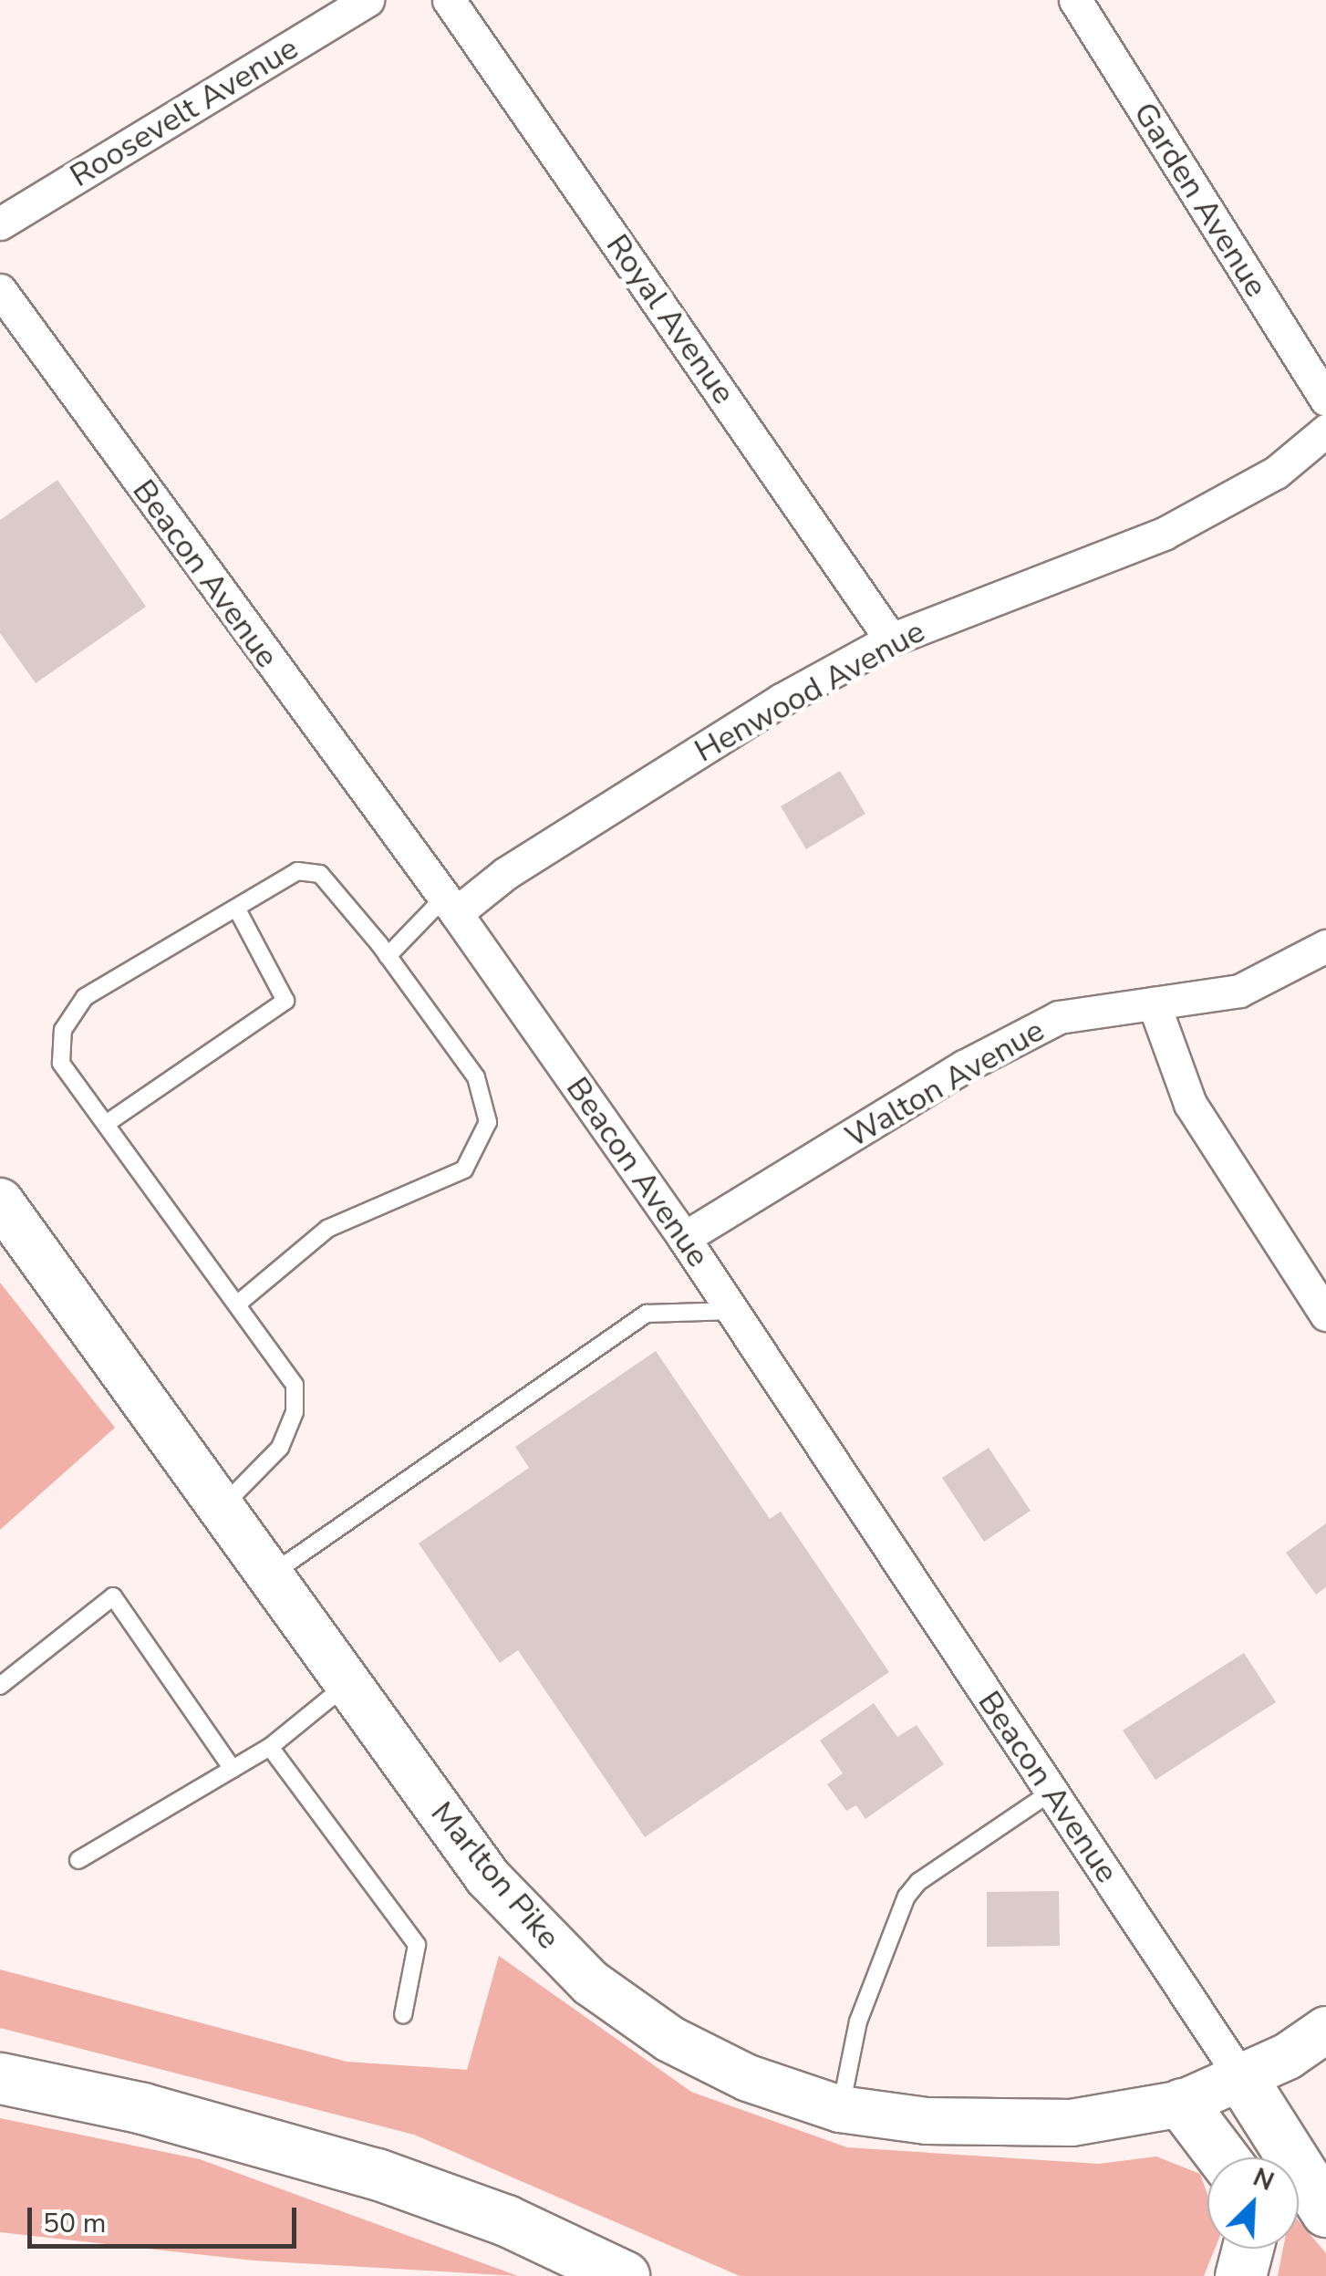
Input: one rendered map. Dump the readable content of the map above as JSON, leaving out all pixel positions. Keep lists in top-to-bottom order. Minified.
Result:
{"streets":{"main road":["Marlton Pike"],"street":["Roosevelt Avenue","Garden Avenue","Royal Avenue","Beacon Avenue","Henwood Avenue","Walton Avenue"]},"crossings":[["Royal Avenue","Henwood Avenue"],["Beacon Avenue","Henwood Avenue"],["Beacon Avenue","Walton Avenue"],["Beacon Avenue","Marlton Pike"]],"scale_bar":"50 m","north":"top right"}
